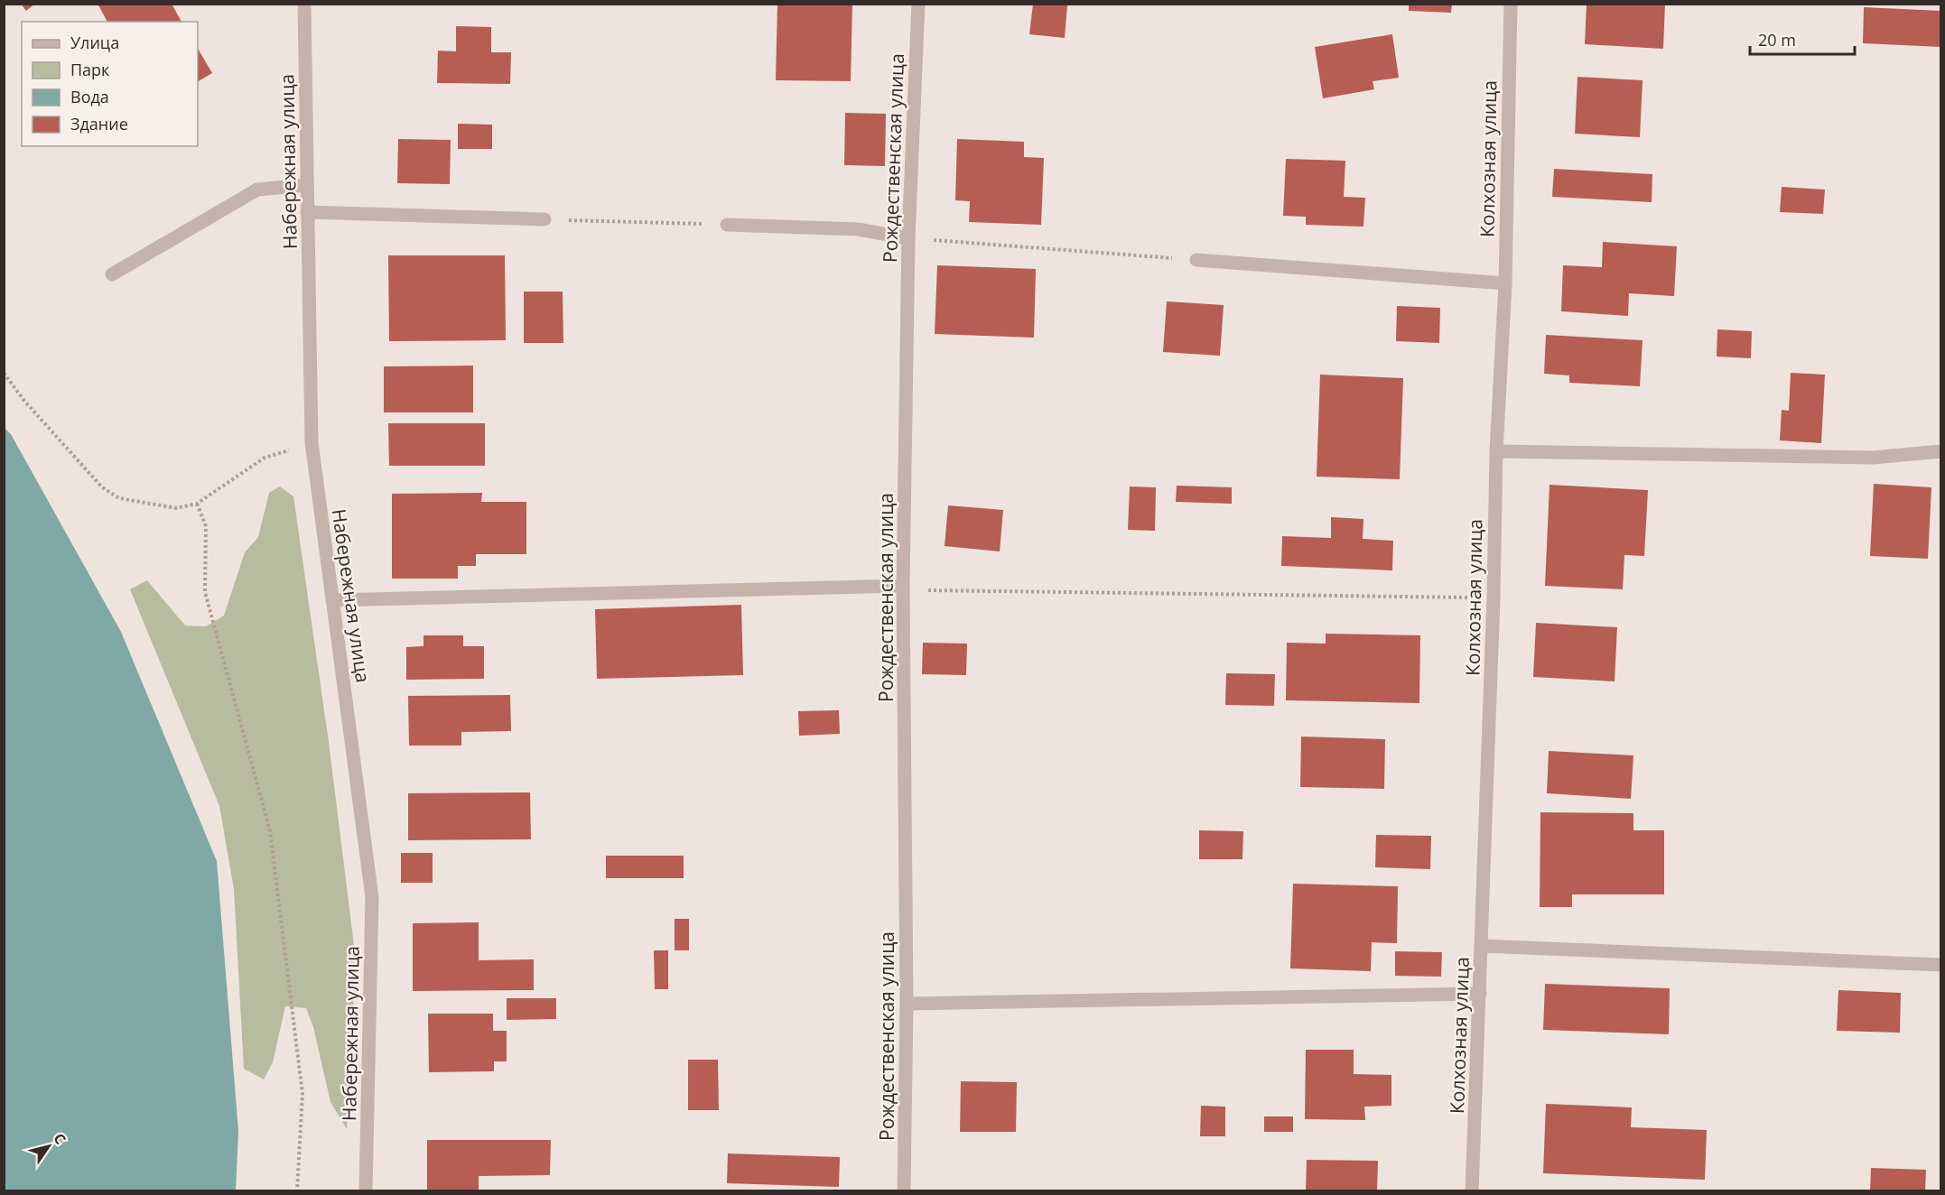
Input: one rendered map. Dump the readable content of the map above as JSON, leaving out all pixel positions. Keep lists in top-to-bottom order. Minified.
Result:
{"streets":{"street":["Рождественская улица","Колхозная улица","Набережная улица"]},"legend":["Улица","Парк","Вода","Здание"],"scale_bar":"20 m","north":"top right"}
